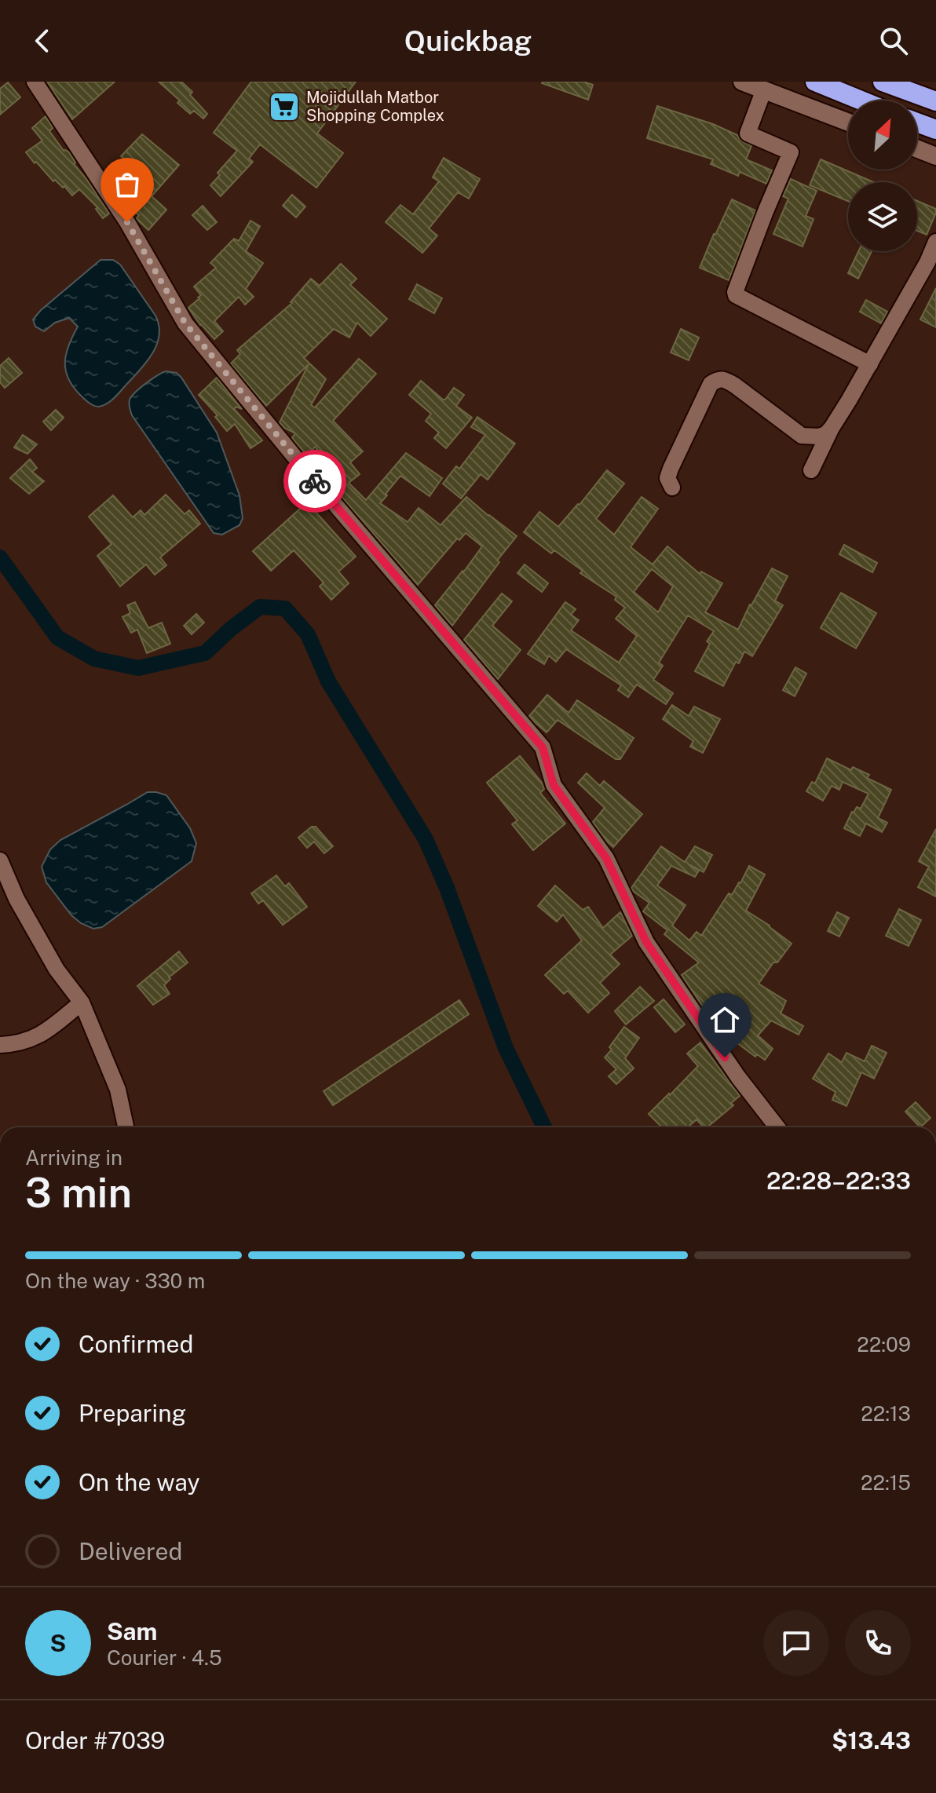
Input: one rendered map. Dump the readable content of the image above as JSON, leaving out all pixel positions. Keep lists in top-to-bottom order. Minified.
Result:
{"places":{"supermarket":["Mojidullah Matbor Shopping Complex"]},"north":"top right","page":{"header":"Quickbag","heading":["3 min","Arriving in","22:28–22:33"],"panel":["Sam","Courier · 4.5","Order #7039","$13.43"],"bar":"On the way · 330 m","list":[["Confirmed","22:09"],["Preparing","22:13"],["On the way","22:15"],"Delivered"],"round":"S"}}
